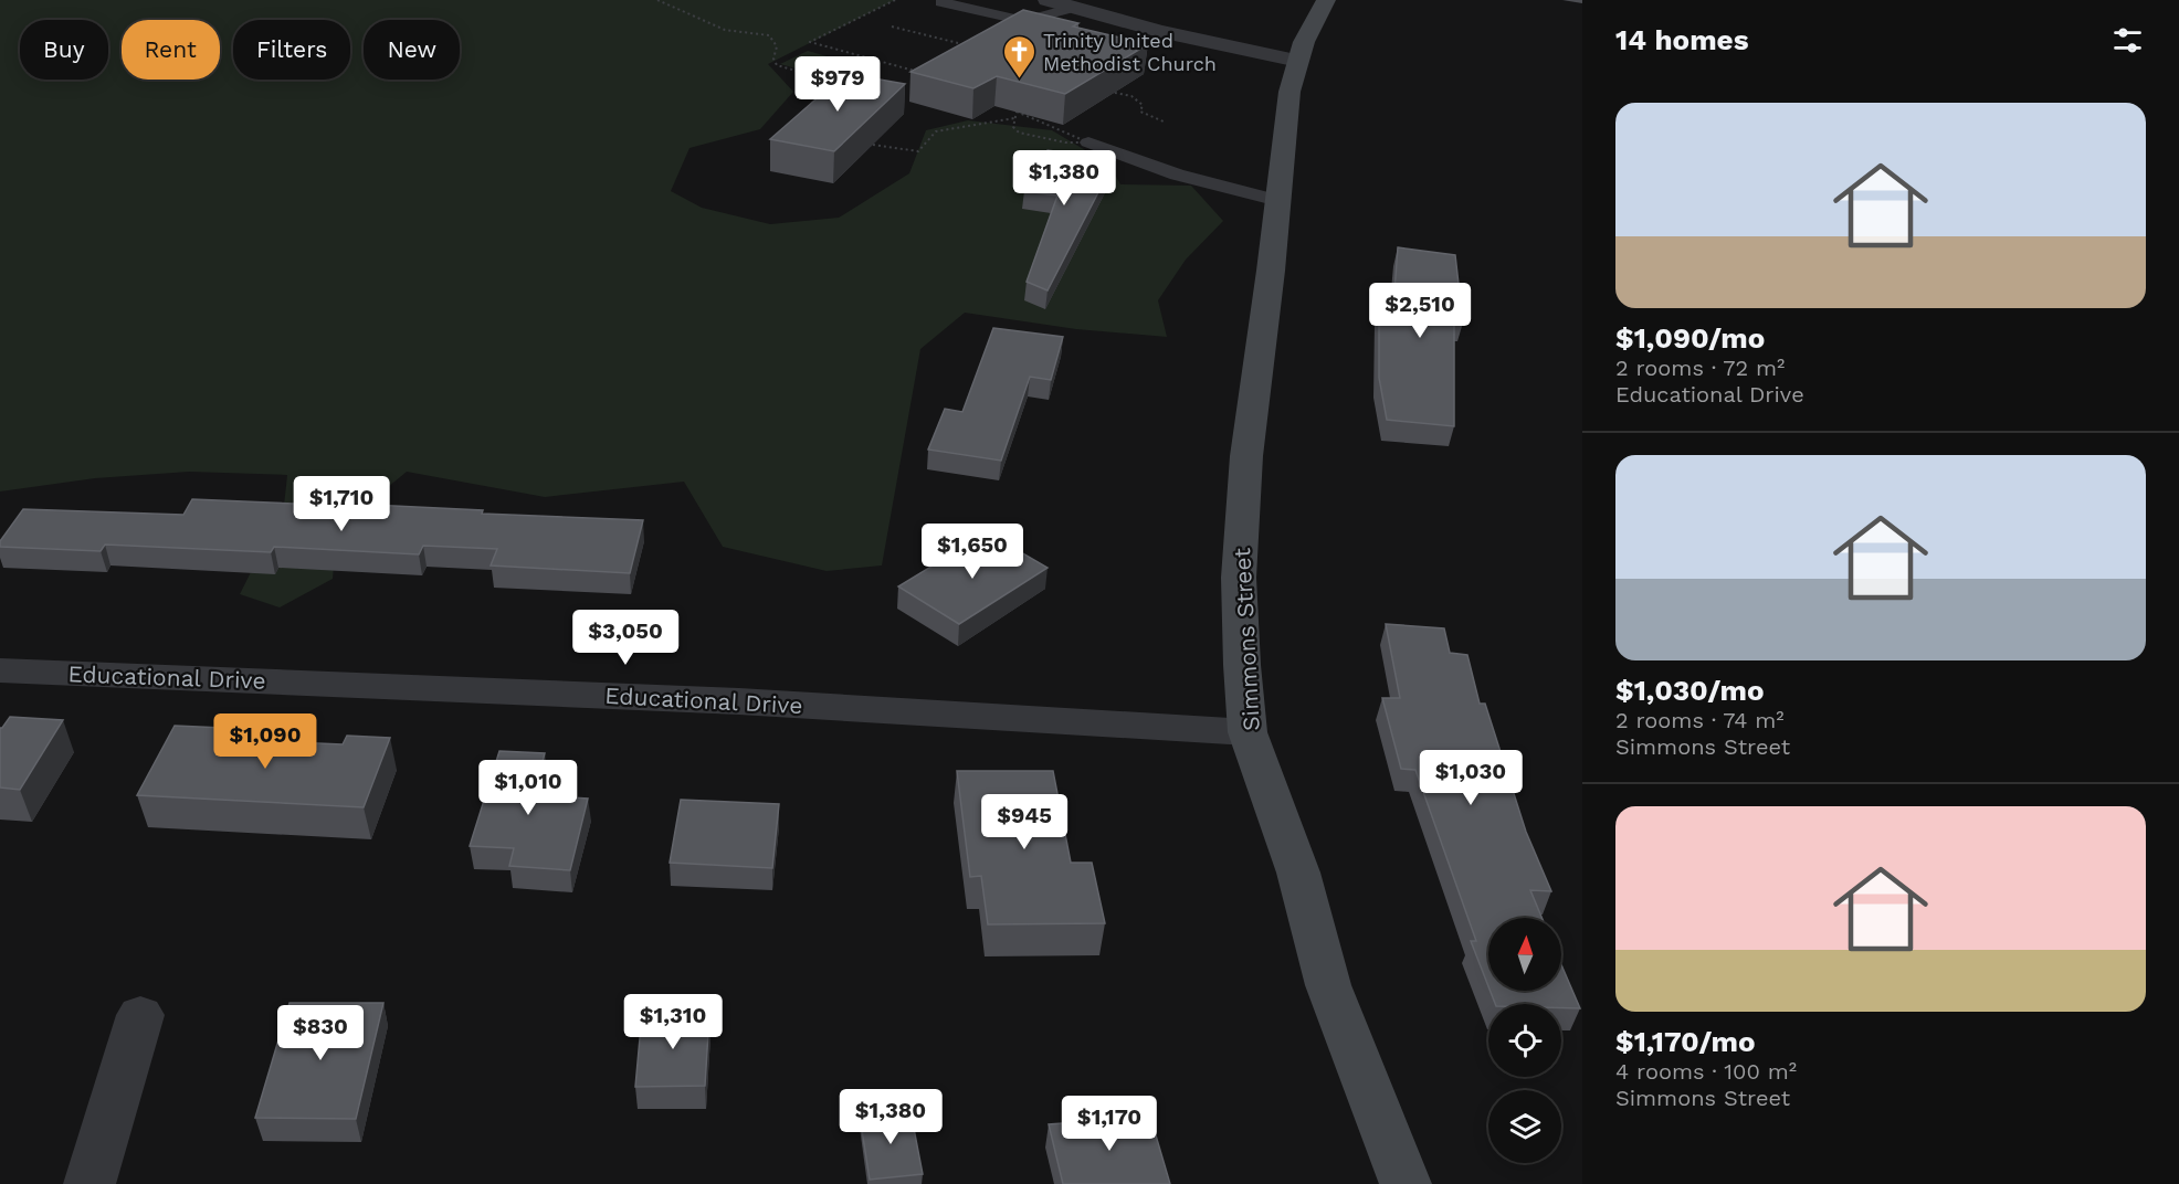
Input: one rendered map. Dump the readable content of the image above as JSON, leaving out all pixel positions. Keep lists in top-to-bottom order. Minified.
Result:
{"streets":{"street":["Simmons Street","Educational Drive"]},"crossings":[["Simmons Street","Educational Drive"]],"places":{"church":["Trinity United Methodist Church"]},"north":"top","page":{"heading":"14 homes","chip":["Buy","Rent","Filters","New"],"price":["$979","$1,380","$2,510","$1,710","$1,650","$3,050","$1,090","$1,030","$1,010","$945","$1,310","$830","$1,380","$1,170"],"list":[{"name":"$1,090/mo","note":"2 rooms · 72 m² · Educational Drive"},{"name":"$1,030/mo","note":"2 rooms · 74 m² · Simmons Street"},{"name":"$1,170/mo","note":"4 rooms · 100 m² · Simmons Street"}]}}
